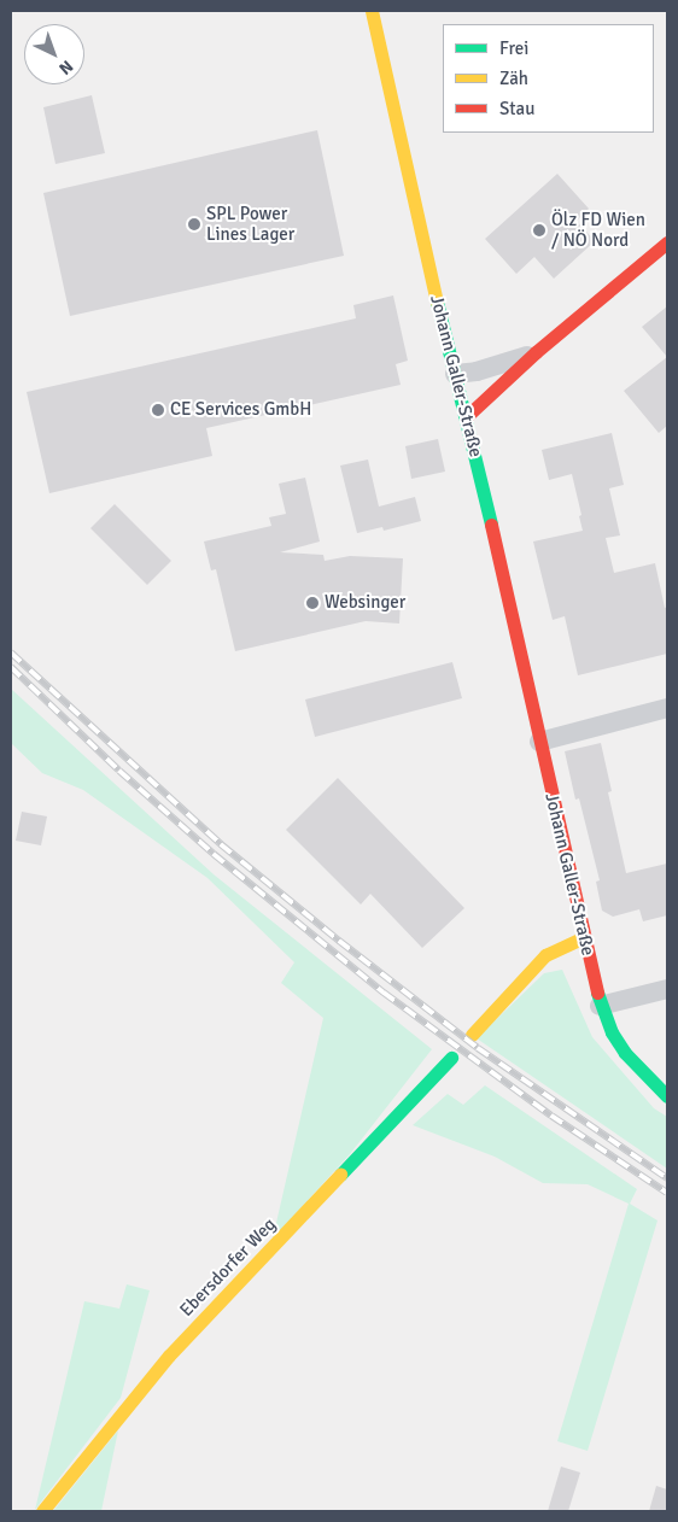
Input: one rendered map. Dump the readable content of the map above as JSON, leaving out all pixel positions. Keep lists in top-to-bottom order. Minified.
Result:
{"streets":{"street":["Johann Galler-Straße","Ebersdorfer Weg"]},"places":["SPL Power Lines Lager","Ölz FD Wien / NÖ Nord","CE Services GmbH","Websinger"],"legend":["Frei","Zäh","Stau"],"north":"bottom right"}
